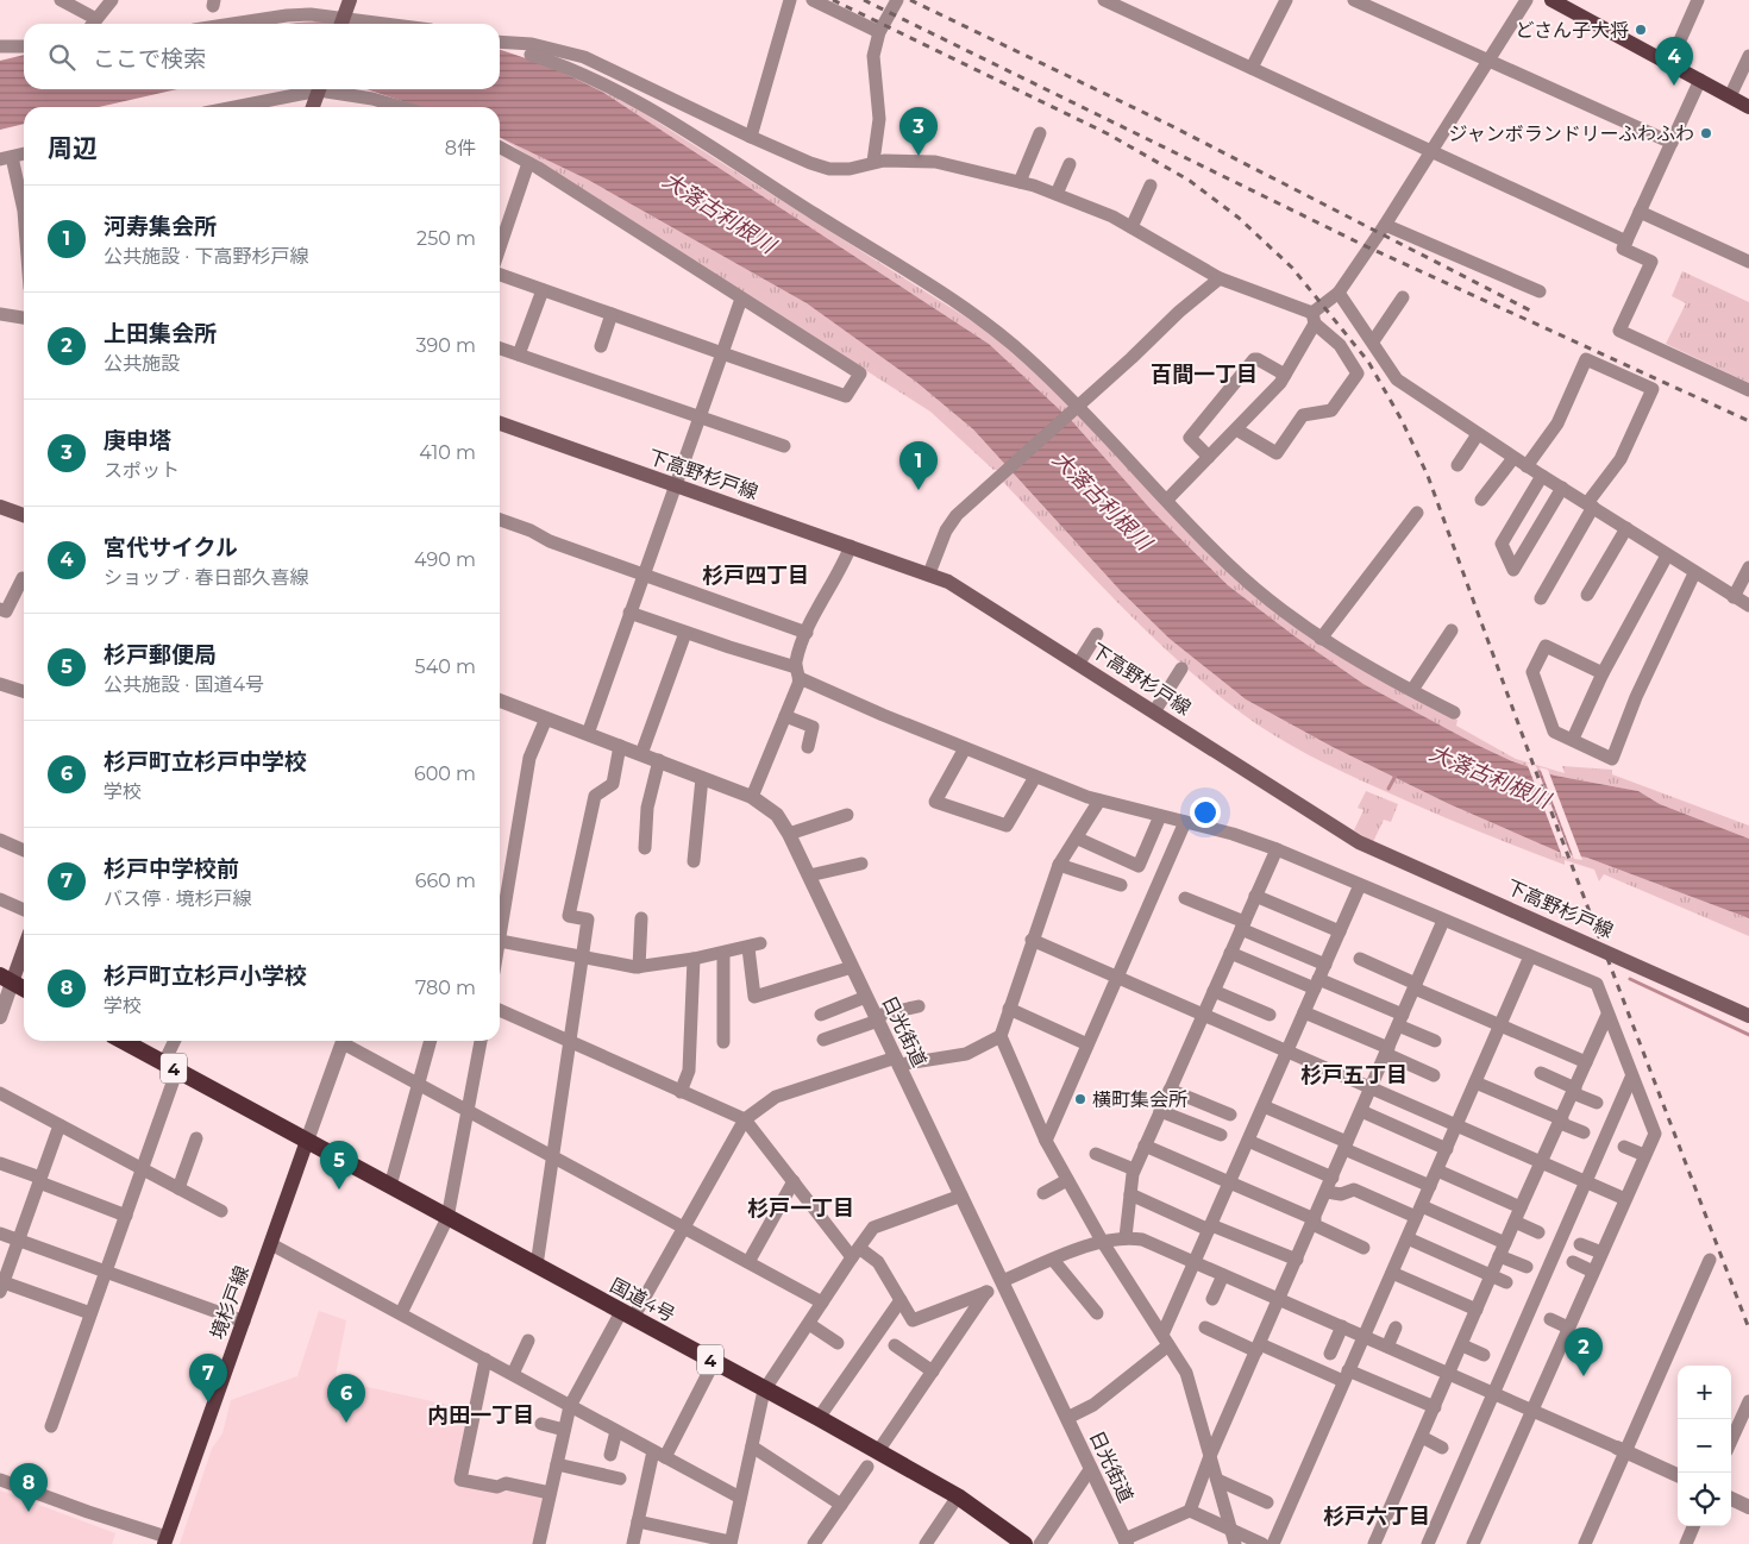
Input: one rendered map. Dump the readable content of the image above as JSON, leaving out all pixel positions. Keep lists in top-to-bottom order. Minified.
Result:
{"streets":{"highway":["4","国道4号"],"main road":["下高野杉戸線","境杉戸線"],"street":["日光街道"]},"crossings":[["4","国道4号"],["国道4号","境杉戸線"]],"districts":["百間一丁目","杉戸四丁目","杉戸五丁目","杉戸一丁目","内田一丁目","杉戸六丁目"],"water":["大落古利根川"],"places":["どさん子大将","ジャンボランドリーふわふわ","横町集会所"],"page":{"search":"ここで検索","pins":["4","3","1","5","2","7","6","8"],"heading":["周辺","8件"],"list":[{"mark":"1","name":"河寿集会所","note":"公共施設 · 下高野杉戸線","value":"250 m"},{"mark":"2","name":"上田集会所","note":"公共施設","value":"390 m"},{"mark":"3","name":"庚申塔","note":"スポット","value":"410 m"},{"mark":"4","name":"宮代サイクル","note":"ショップ · 春日部久喜線","value":"490 m"},{"mark":"5","name":"杉戸郵便局","note":"公共施設 · 国道4号","value":"540 m"},{"mark":"6","name":"杉戸町立杉戸中学校","note":"学校","value":"600 m"},{"mark":"7","name":"杉戸中学校前","note":"バス停 · 境杉戸線","value":"660 m"},{"mark":"8","name":"杉戸町立杉戸小学校","note":"学校","value":"780 m"}],"map_buttons":["+","−"]}}
